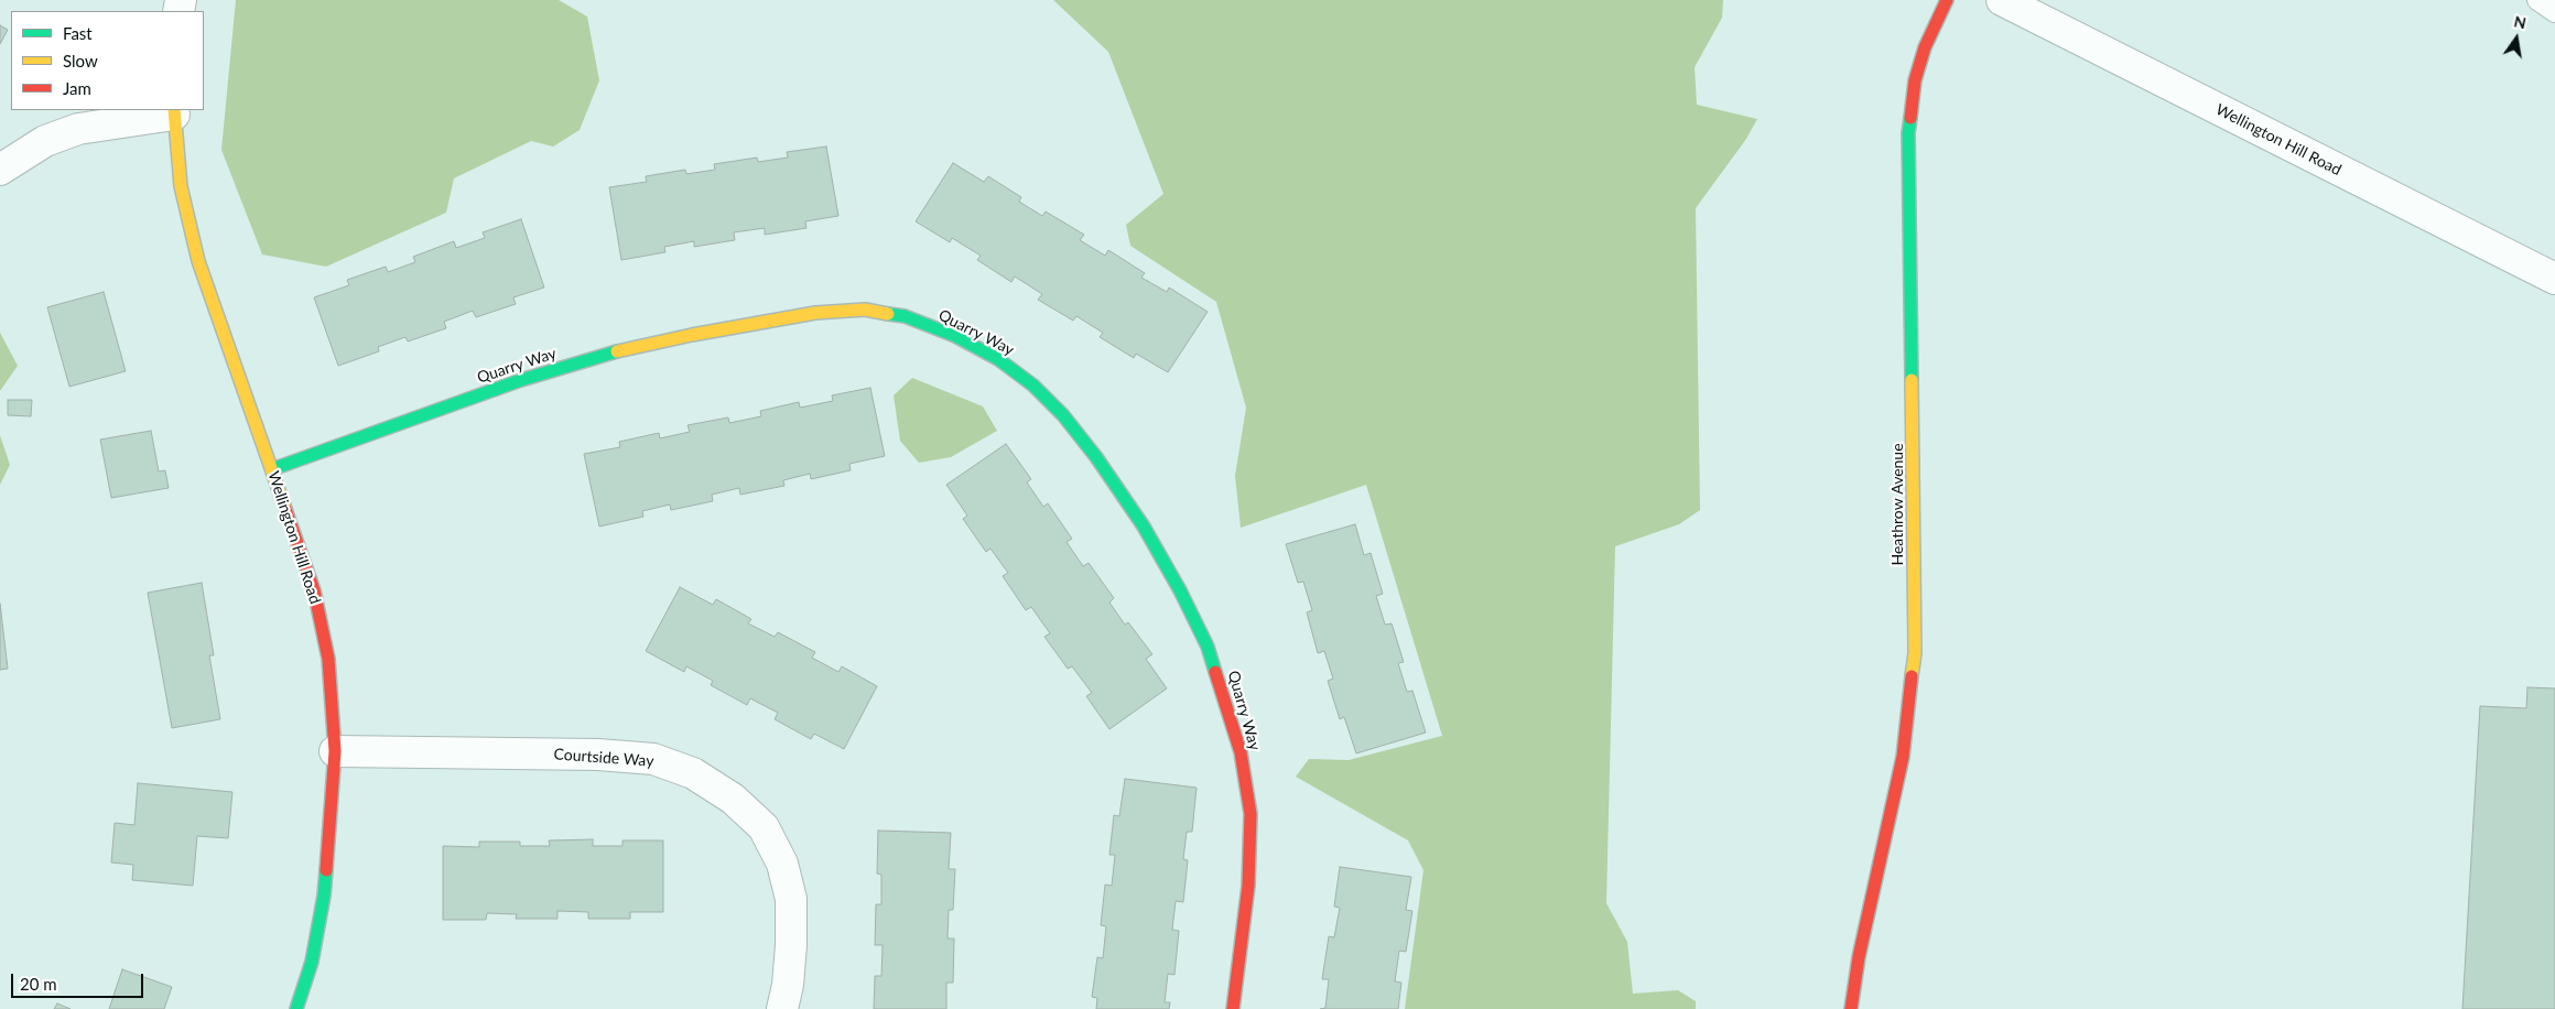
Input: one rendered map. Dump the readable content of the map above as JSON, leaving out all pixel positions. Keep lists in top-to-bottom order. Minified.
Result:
{"streets":{"street":["Wellington Hill Road","Quarry Way","Heathrow Avenue","Courtside Way"]},"crossings":[["Wellington Hill Road","Quarry Way"],["Wellington Hill Road","Courtside Way"]],"legend":["Fast","Slow","Jam"],"scale_bar":"20 m","north":"top"}
